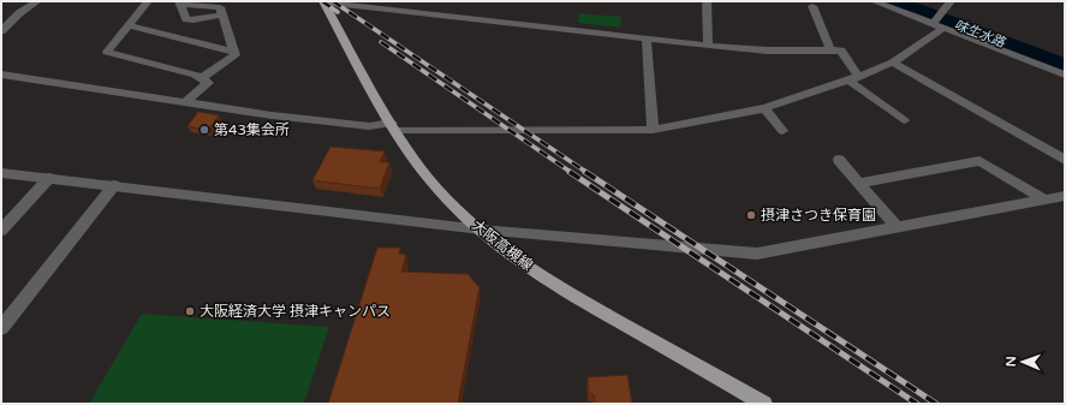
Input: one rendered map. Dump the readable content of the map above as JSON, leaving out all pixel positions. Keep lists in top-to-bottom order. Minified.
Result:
{"streets":{"main road":["大阪高槻線"]},"water":["味生水路"],"places":["第43集会所","摂津さつき保育園","大阪経済大学 摂津キャンパス"],"north":"left"}
